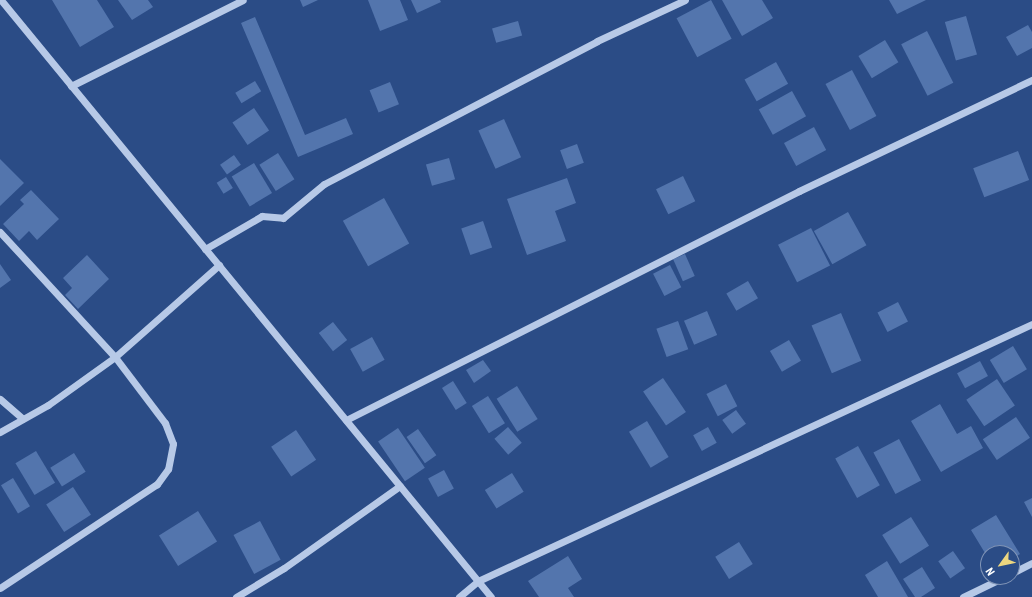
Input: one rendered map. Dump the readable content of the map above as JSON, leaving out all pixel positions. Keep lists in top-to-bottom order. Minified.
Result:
{"north":"bottom left"}
